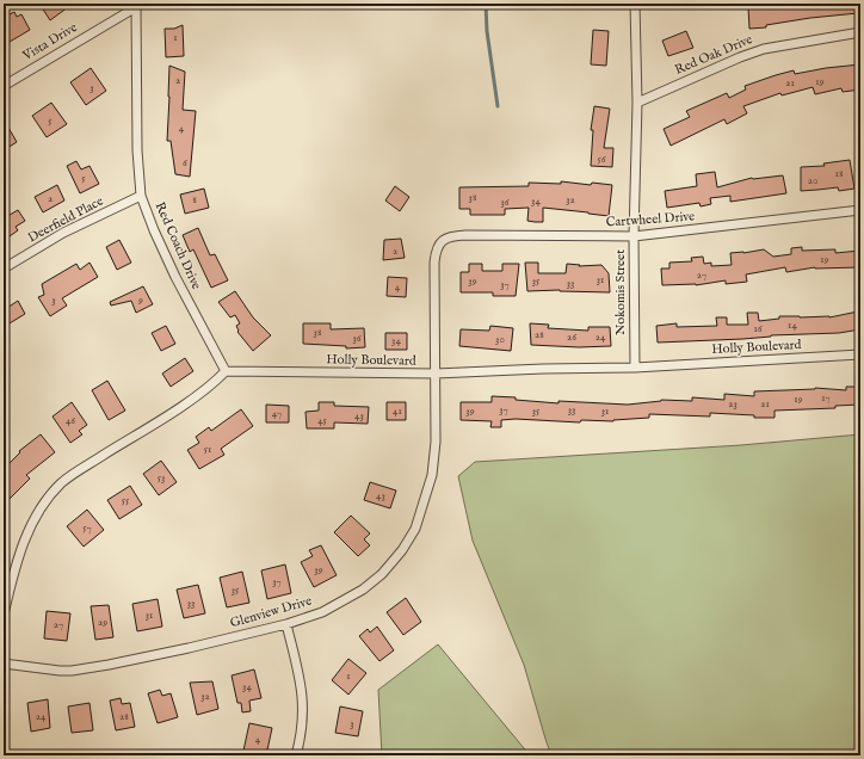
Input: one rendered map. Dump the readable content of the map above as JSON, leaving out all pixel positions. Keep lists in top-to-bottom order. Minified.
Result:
{"streets":{"street":["Vista Drive","Red Oak Drive","Deerfield Place","Cartwheel Drive","Red Coach Drive","Nokomis Street","Holly Boulevard","Glenview Drive"]},"crossings":[["Vista Drive","Red Coach Drive"],["Red Oak Drive","Nokomis Street"],["Deerfield Place","Red Coach Drive"],["Cartwheel Drive","Nokomis Street"],["Cartwheel Drive","Glenview Drive"],["Red Coach Drive","Holly Boulevard"],["Nokomis Street","Holly Boulevard"],["Holly Boulevard","Glenview Drive"]],"house_numbers":["1","2","19","21","3","5","4","56","6","18","5","20","38","2","8","32","34","36","2","19","27","31","39","35","33","37","4","3","9","14","16","38","28","26","24","36","30","34","17","19","23","21","37","33","41","39","35","31","47","43","46","45","51","53","43","55","57","39","37","35","33","31","29","27","1","34","32","24","28","3","4"]}
